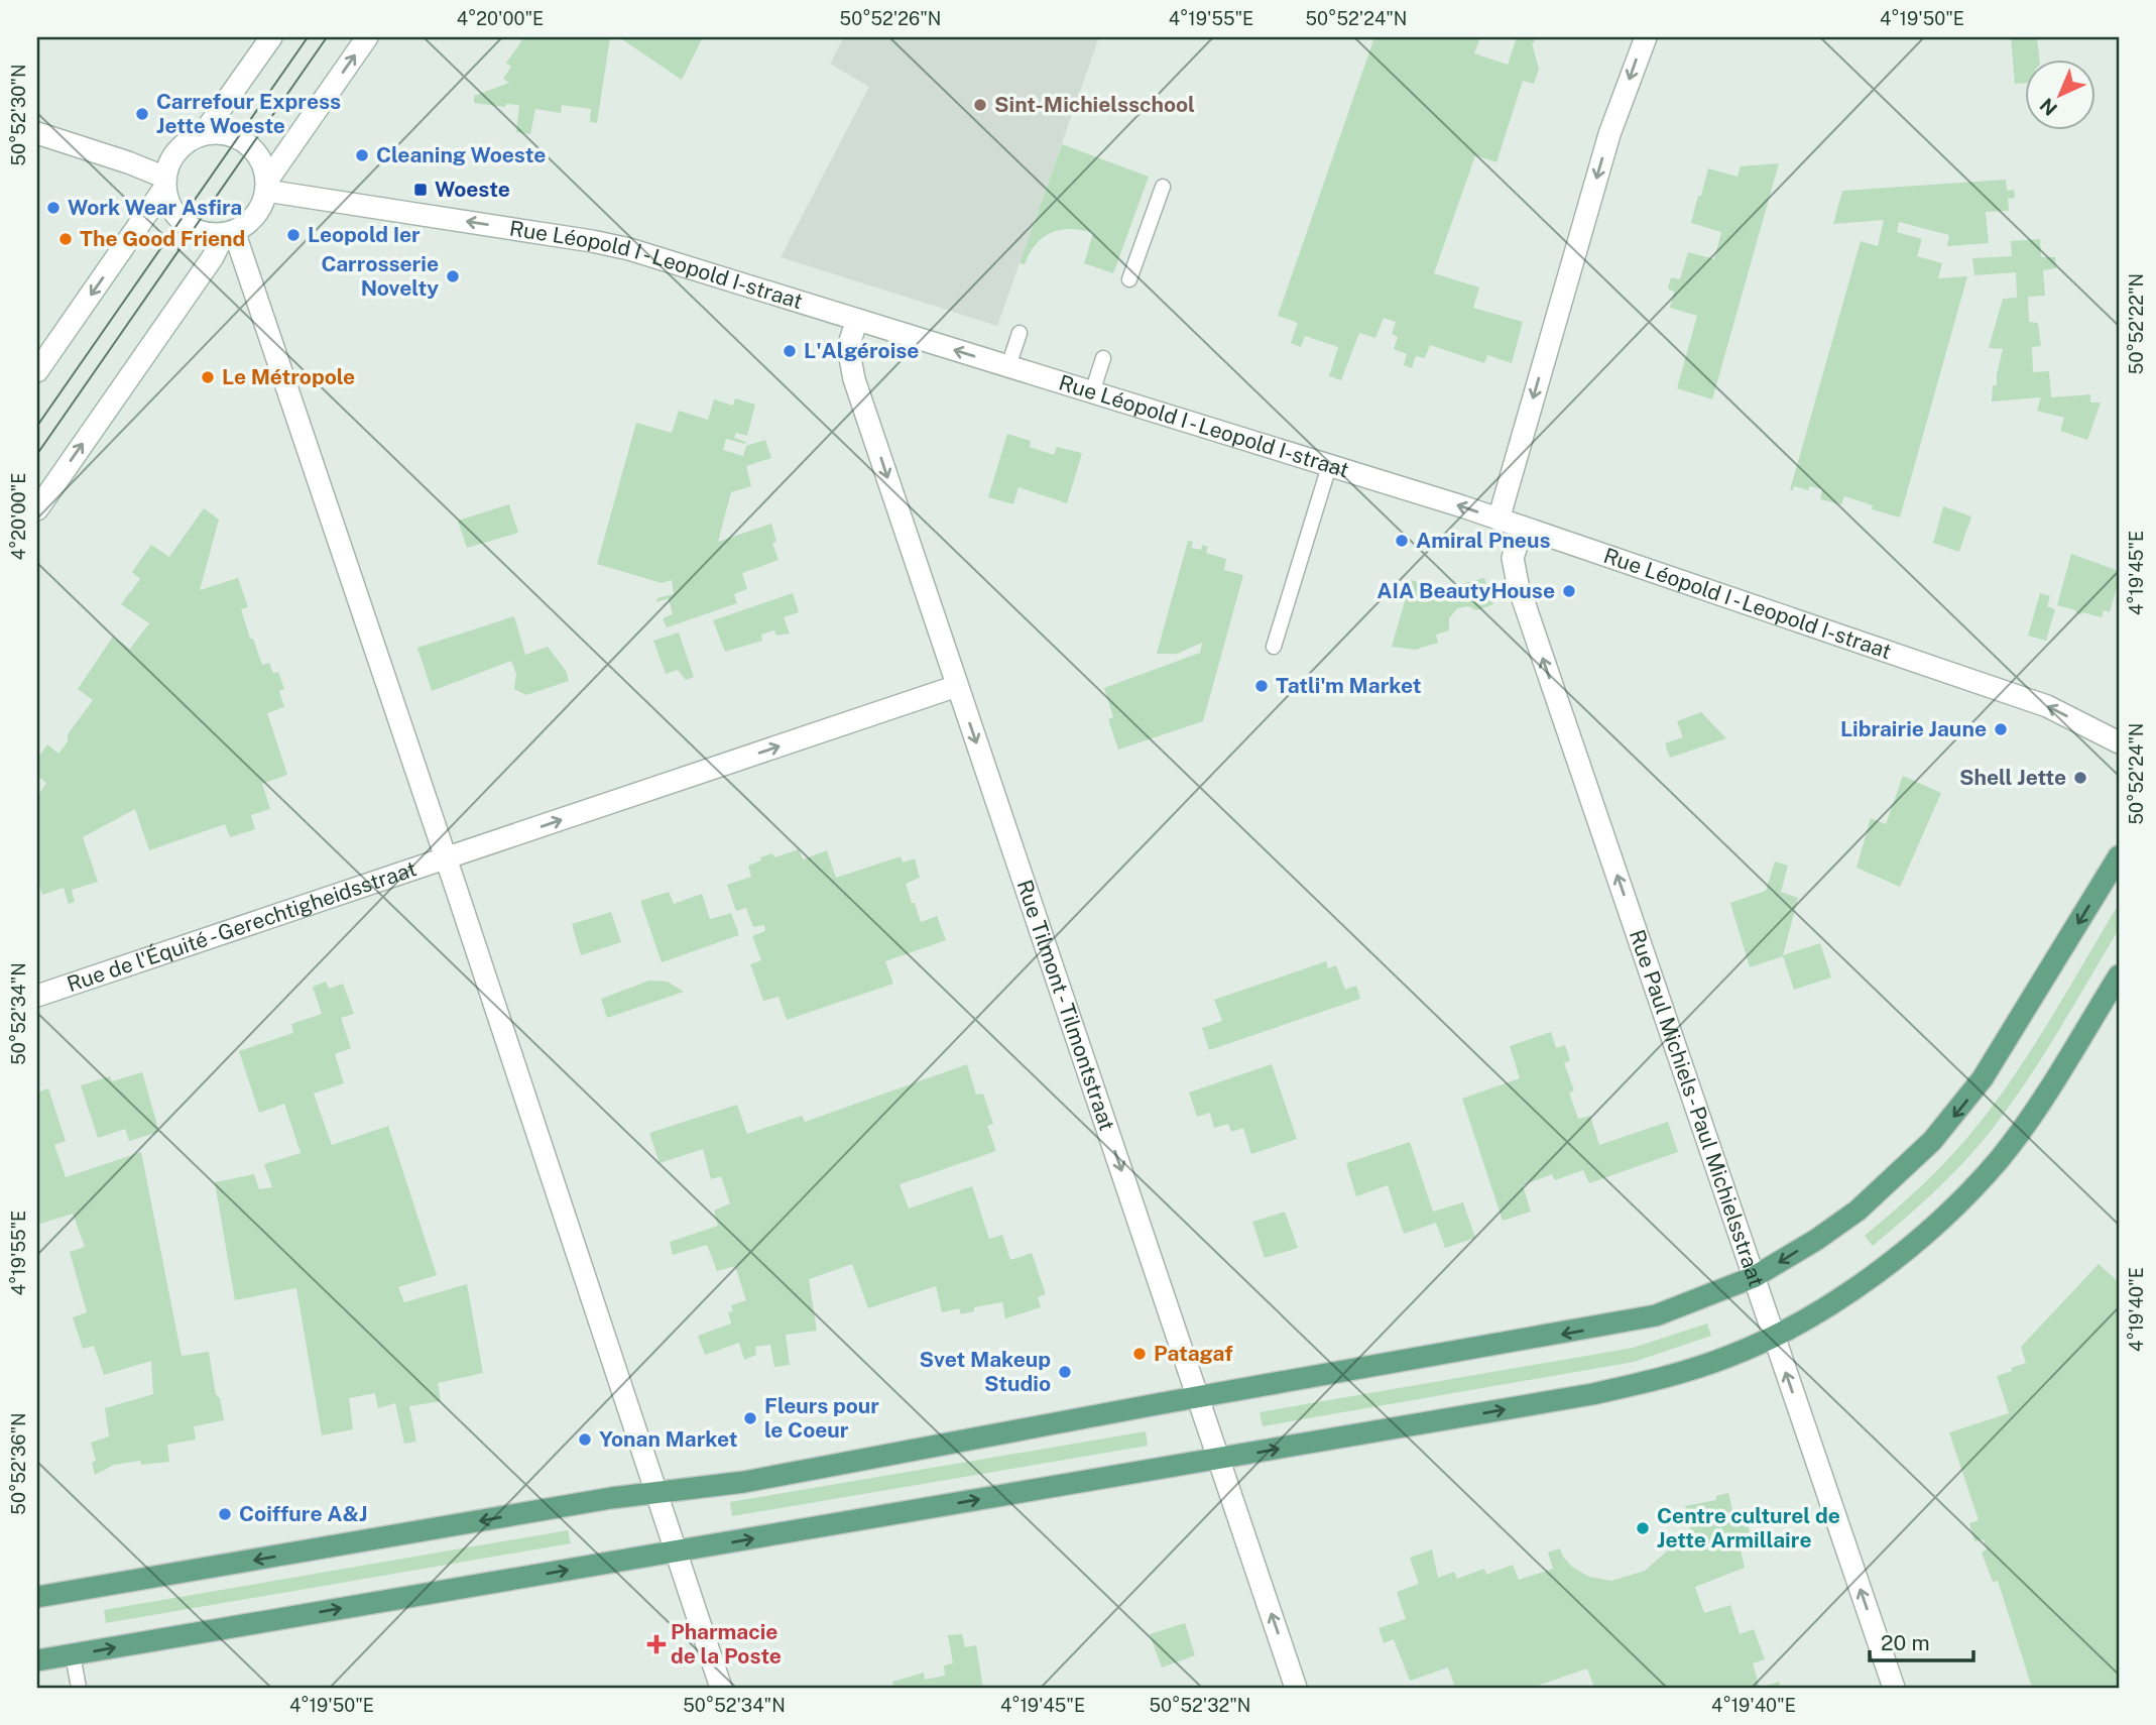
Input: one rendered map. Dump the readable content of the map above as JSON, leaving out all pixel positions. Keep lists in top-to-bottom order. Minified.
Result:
{"streets":{"street":["Rue Léopold I - Leopold I-straat","Rue de l'Équité - Gerechtigheidsstraat","Rue Tilmont - Tilmontstraat","Rue Paul Michiels - Paul Michielsstraat"]},"crossings":[["Rue Léopold I - Leopold I-straat","Rue Tilmont - Tilmontstraat"],["Rue Léopold I - Leopold I-straat","Rue Paul Michiels - Paul Michielsstraat"],["Rue de l'Équité - Gerechtigheidsstraat","Rue Tilmont - Tilmontstraat"]],"one_way":["Rue Léopold I - Leopold I-straat","Rue de l'Équité - Gerechtigheidsstraat","Rue Paul Michiels - Paul Michielsstraat"],"places":{"other":["Sint-Michielsschool","Carrefour Express Jette Woeste","Cleaning Woeste","Work Wear Asfira","Leopold Ier","The Good Friend","Carrosserie Novelty","L'Algéroise","Le Métropole","Amiral Pneus","AIA BeautyHouse","Tatli'm Market","Librairie Jaune","Shell Jette","Patagaf","Svet Makeup Studio","Fleurs pour le Coeur","Yonan Market","Coiffure A&J","Centre culturel de Jette Armillaire"],"transit":["Woeste"],"health":["Pharmacie de la Poste"]},"scale_bar":"20 m","north":"bottom left","coordinates":["4°20'00\"E","50°52'26\"N","4°19'55\"E","50°52'24\"N","4°19'50\"E","50°52'30\"N","50°52'22\"N","4°19'45\"E","50°52'34\"N","4°19'40\"E","50°52'36\"N","50°52'32\"N"]}
